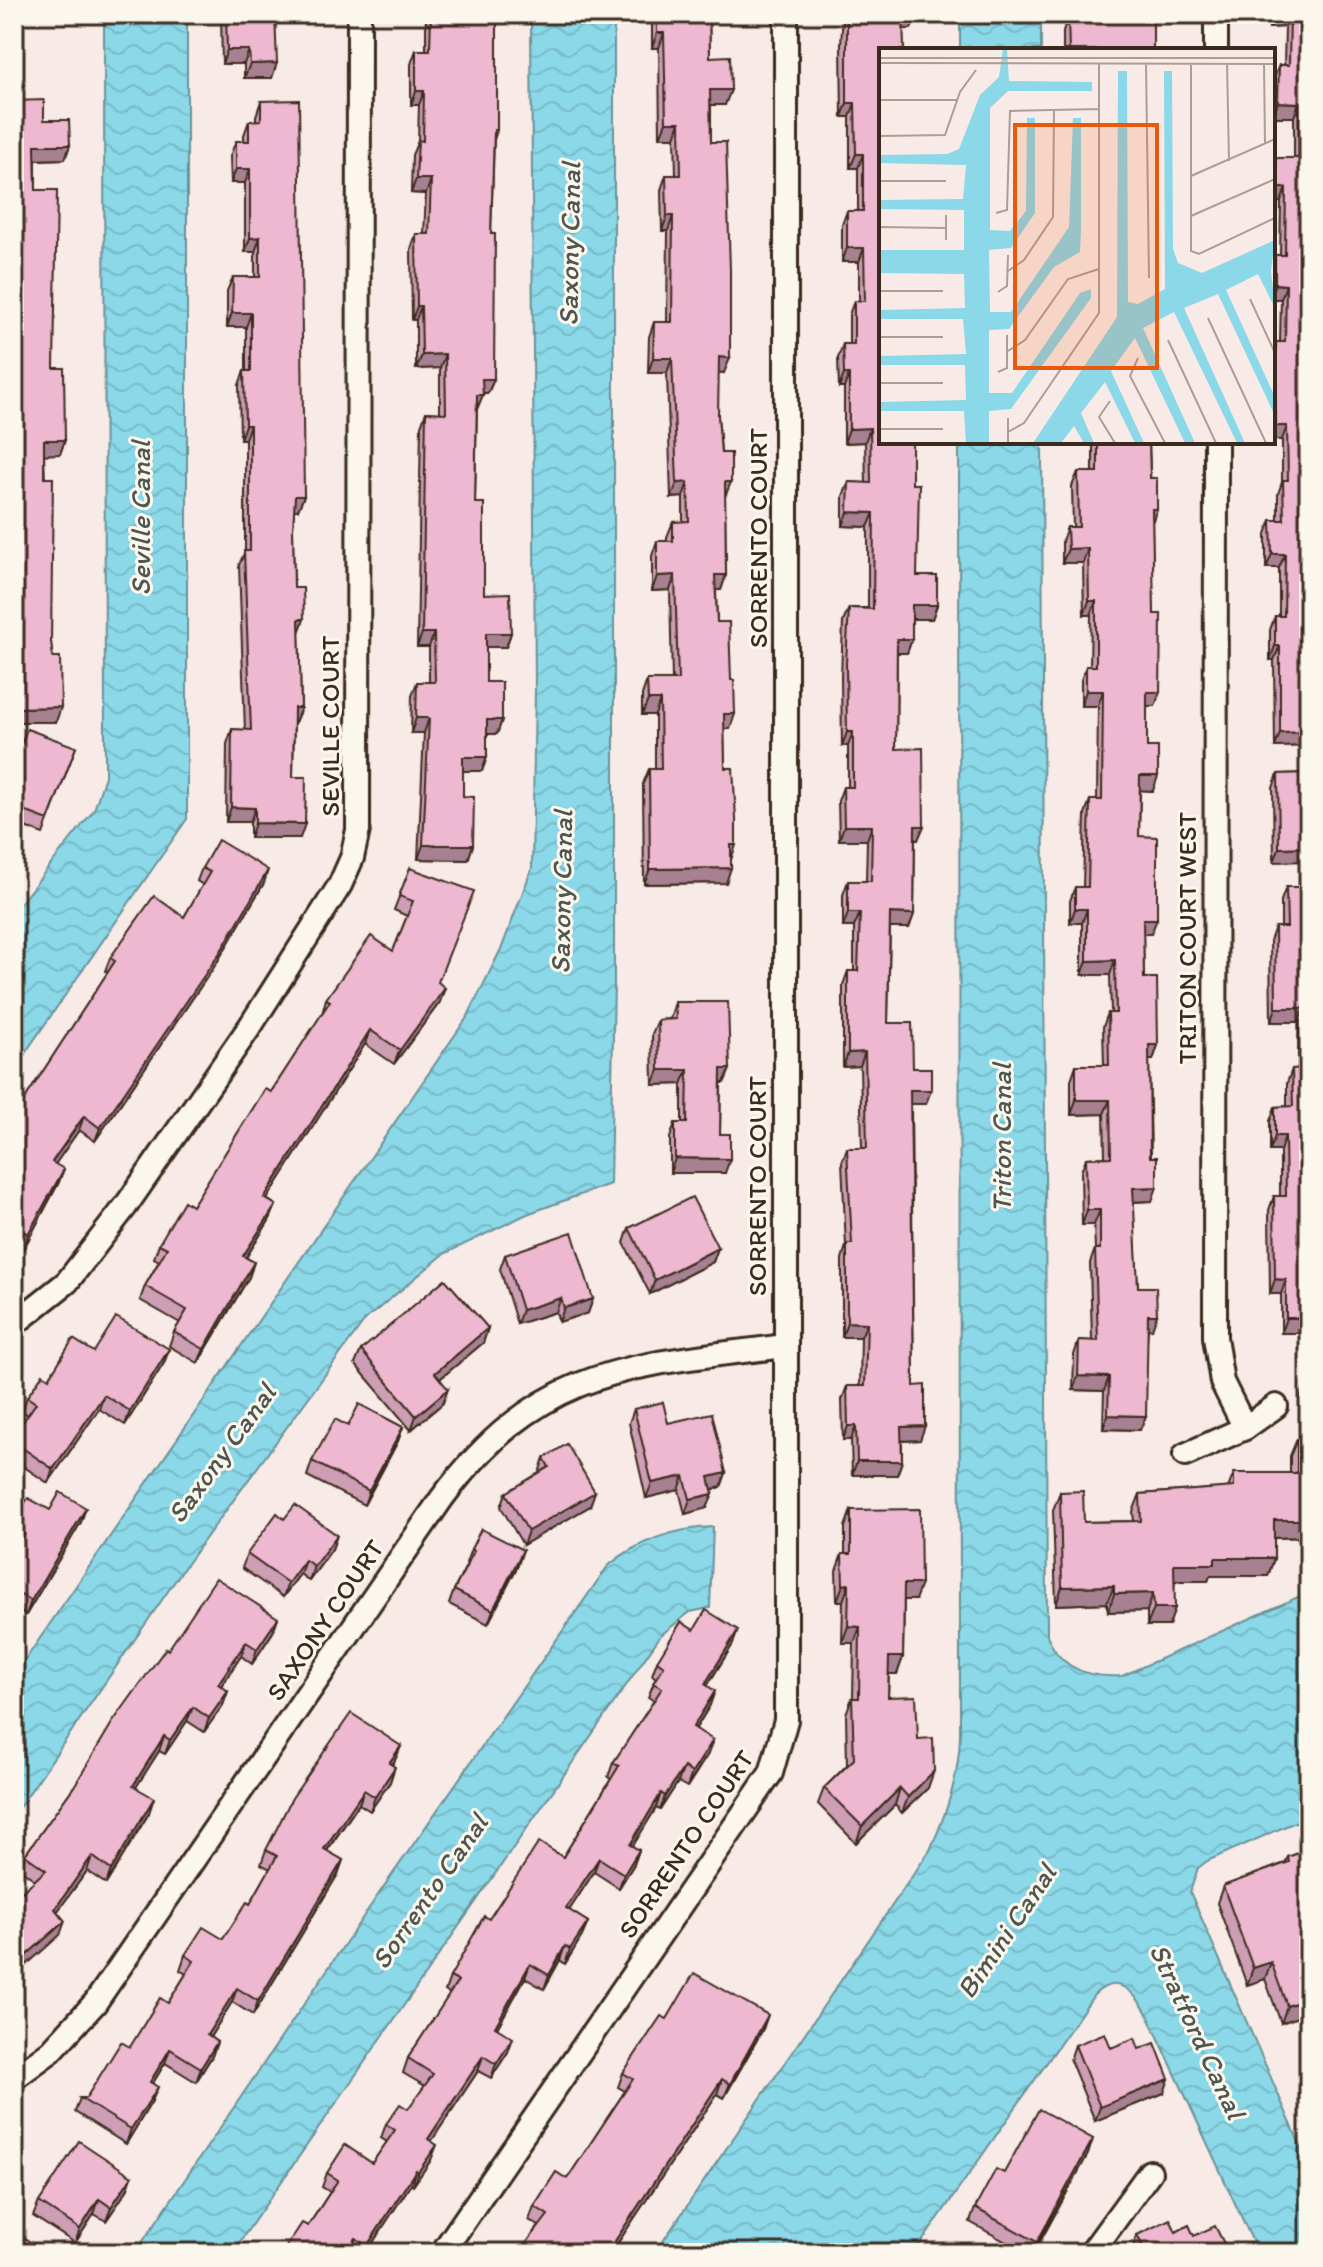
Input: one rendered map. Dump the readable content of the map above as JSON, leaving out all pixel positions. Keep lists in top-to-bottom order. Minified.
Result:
{"streets":{"street":["SORRENTO COURT","SEVILLE COURT","TRITON COURT WEST","SAXONY COURT"]},"crossings":[["SORRENTO COURT","SAXONY COURT"]],"water":["Saxony Canal","Seville Canal","Triton Canal","Sorrento Canal","Bimini Canal","Stratford Canal"]}
